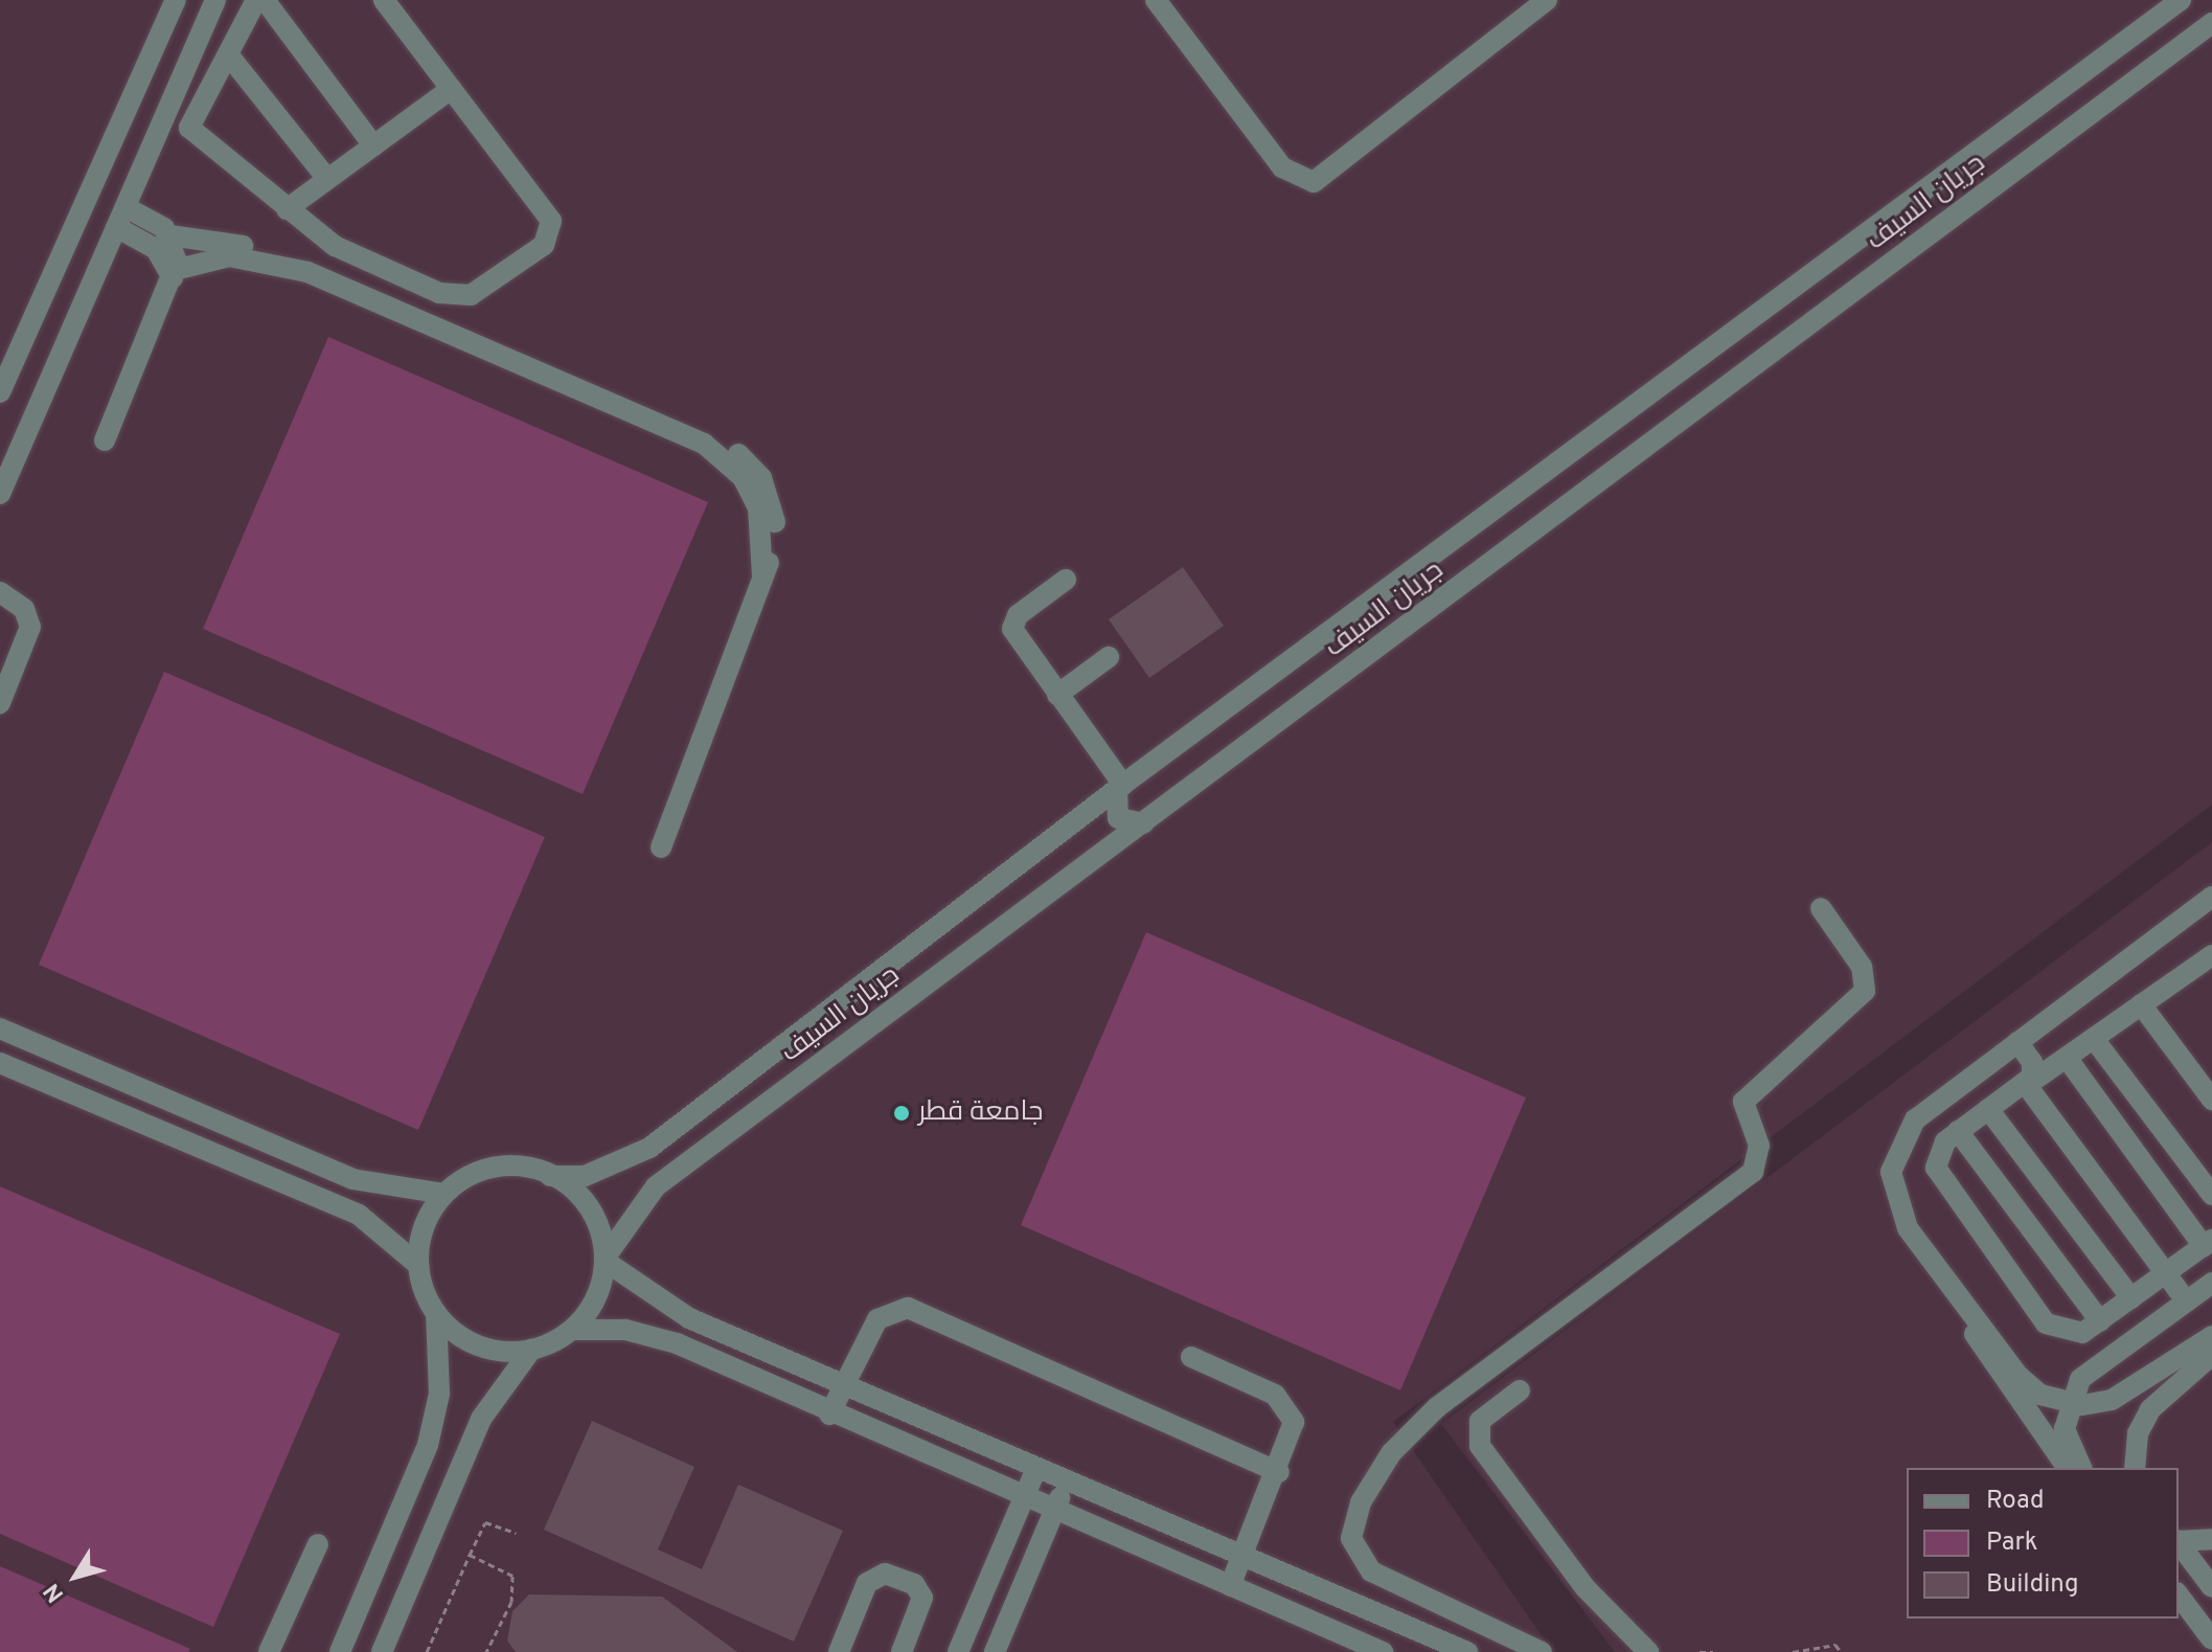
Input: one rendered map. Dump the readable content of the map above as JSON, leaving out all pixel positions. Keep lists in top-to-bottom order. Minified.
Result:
{"streets":{"street":["جريان السيف"]},"places":["جامعة قطر"],"legend":["Road","Park","Building"],"north":"bottom left"}
